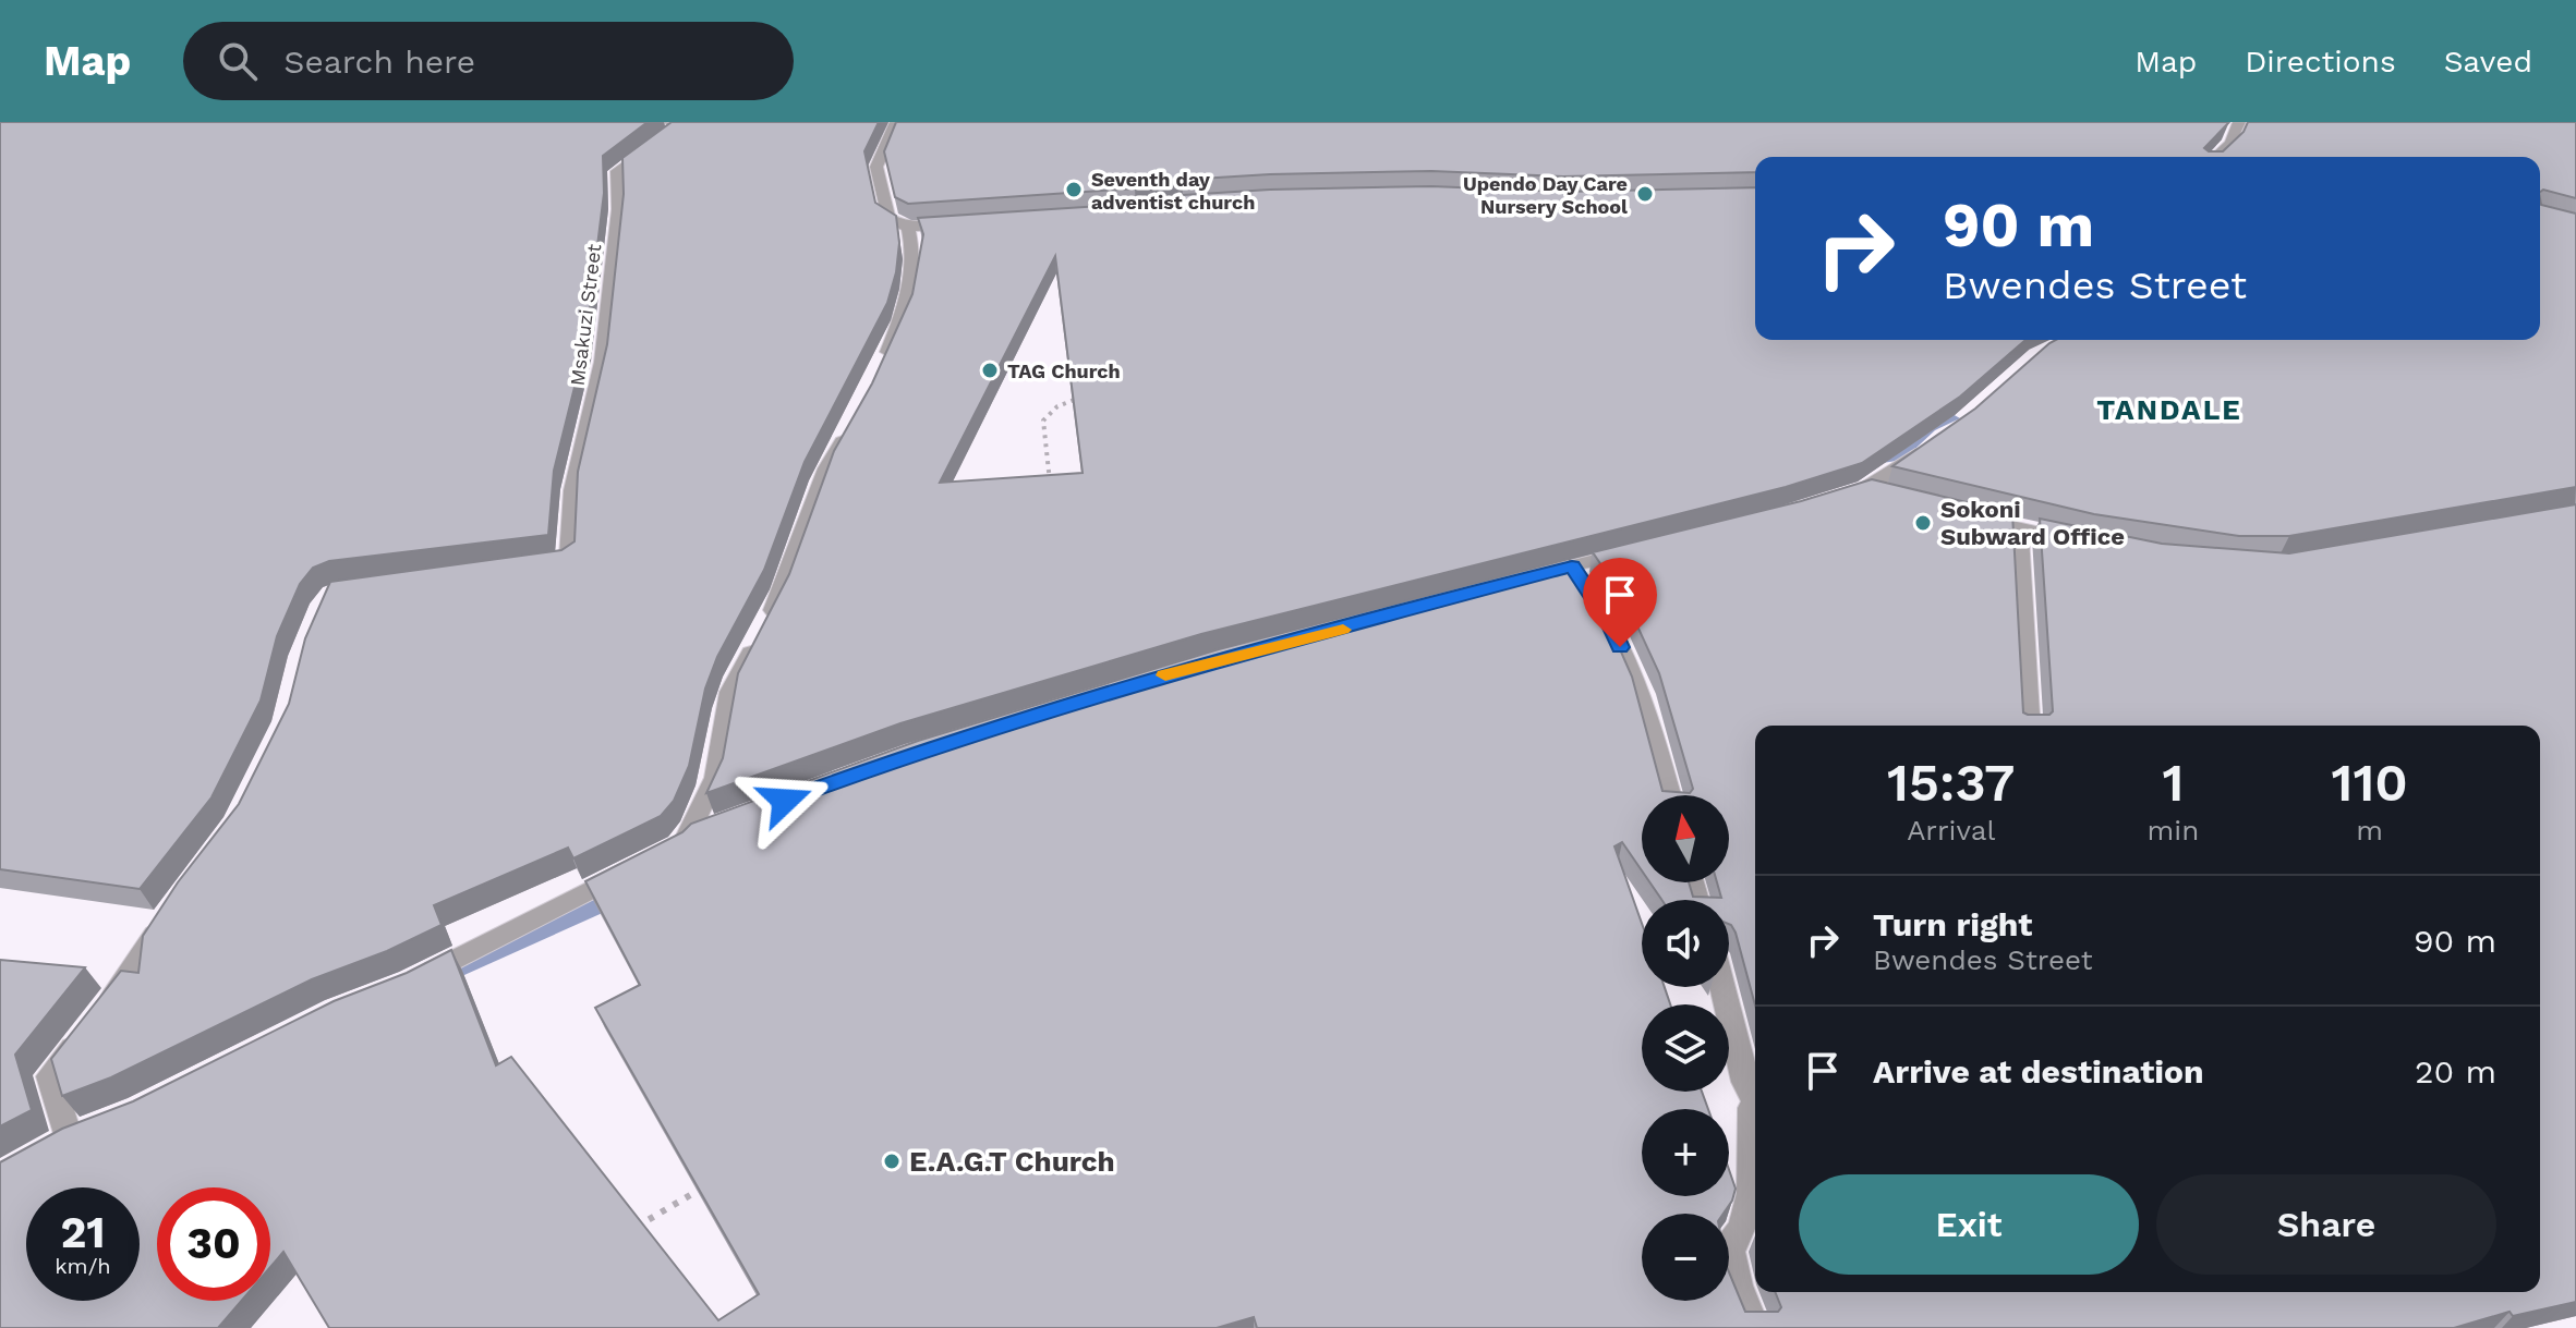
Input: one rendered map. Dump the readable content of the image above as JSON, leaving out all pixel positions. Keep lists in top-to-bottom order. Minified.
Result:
{"streets":{"street":["Msakuzi Street"]},"districts":["TANDALE"],"places":["Seventh day adventist church","Upendo Day Care Nursery School","TAG Church","Sokoni Subward Office","E.A.G.T Church"],"north":"top","page":{"header":"Map","search":"Search here","nav":["Map","Directions","Saved"],"turn":["90 m","Bwendes Street"],"eta":["15:37","Arrival","1","min","110","m"],"map_buttons":["+","−"],"list":[{"name":"Turn right","note":"Bwendes Street","value":"90 m"},{"name":"Arrive at destination","value":"20 m"}],"buttons":["Exit","Share"],"speed":"21 km/h","limit":"30"}}
